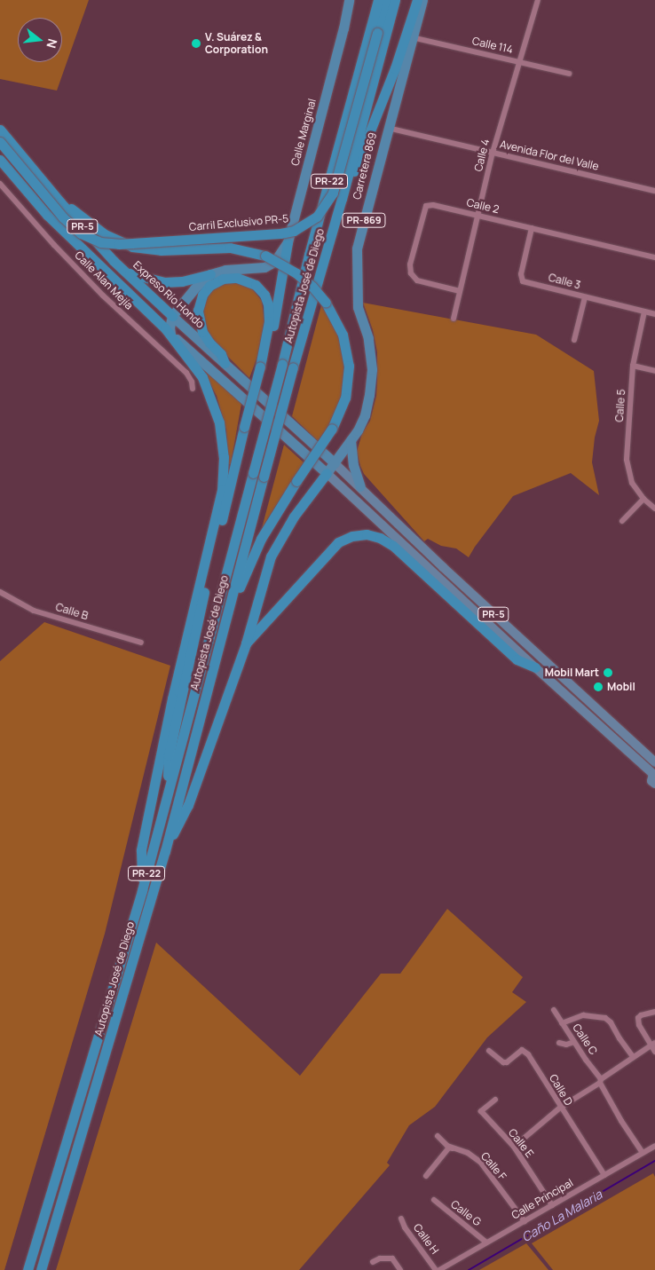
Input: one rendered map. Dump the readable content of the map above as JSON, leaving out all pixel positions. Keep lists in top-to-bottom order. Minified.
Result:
{"streets":{"highway":["Calle Marginal","Carretera 869","PR-22","PR-869","Carril Exclusivo PR-5","PR-5","Autopista José de Diego","Expreso Río Hondo"],"street":["Calle 114","Calle 4","Avenida Flor del Valle","Calle 2","Calle Alan Mejía","Calle 3","Calle 5","Calle B","Calle C","Calle D","Calle E","Calle F","Calle Principal","Calle G","Calle H"]},"crossings":[["Calle 114","Calle 4"],["Calle 114","Carretera 869"],["Calle 4","Avenida Flor del Valle"],["Calle 4","Calle 2"],["Avenida Flor del Valle","Carretera 869"],["Carretera 869","PR-5"],["Carretera 869","Expreso Río Hondo"],["Calle 2","Calle 3"],["PR-5","Expreso Río Hondo"],["Calle 3","Calle 5"],["Calle C","Calle Principal"],["Calle D","Calle Principal"],["Calle E","Calle Principal"],["Calle F","Calle Principal"],["Calle Principal","Calle G"],["Calle Principal","Calle H"]],"water":["Caño La Malaria"],"places":["V. Suárez & Corporation","Mobil Mart","Mobil"],"north":"right"}
